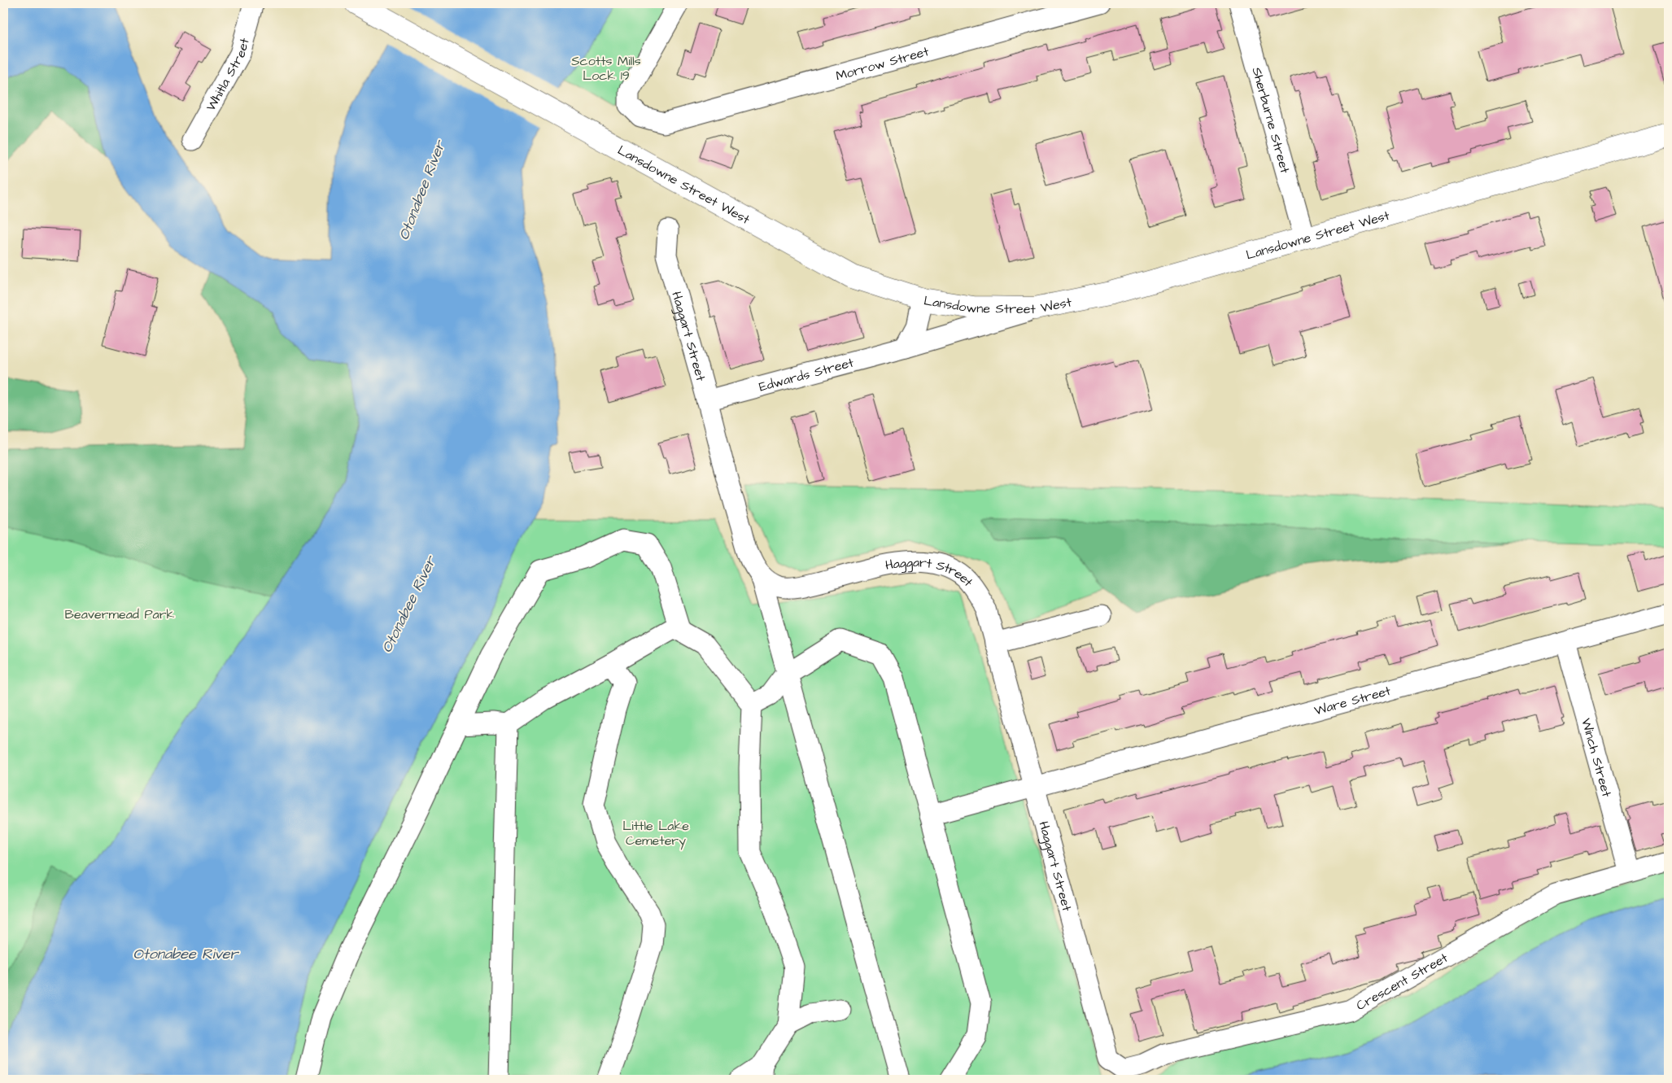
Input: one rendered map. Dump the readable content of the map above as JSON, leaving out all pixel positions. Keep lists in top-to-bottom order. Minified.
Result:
{"streets":{"main road":["Lansdowne Street West"],"street":["Morrow Street","Whitla Street","Sherburne Street","Haggart Street","Edwards Street","Ware Street","Winch Street","Crescent Street"]},"crossings":[["Sherburne Street","Lansdowne Street West"],["Lansdowne Street West","Edwards Street"],["Haggart Street","Edwards Street"],["Haggart Street","Ware Street"],["Haggart Street","Crescent Street"],["Ware Street","Winch Street"],["Winch Street","Crescent Street"]],"water":["Otonabee River"],"parks":["Scotts Mills Lock 19","Beavermead Park","Little Lake Cemetery"]}
